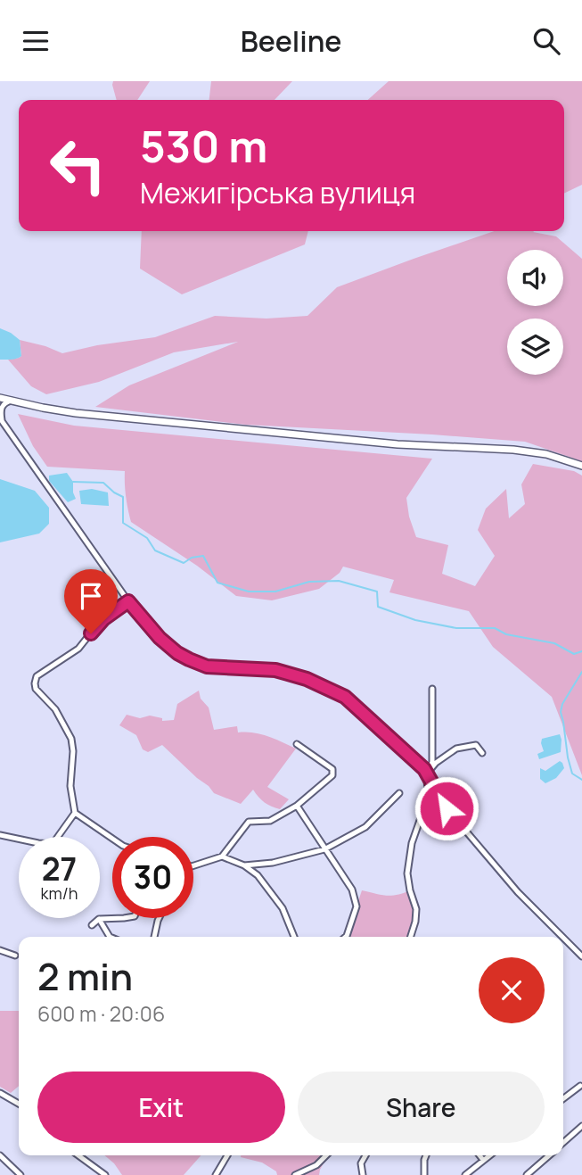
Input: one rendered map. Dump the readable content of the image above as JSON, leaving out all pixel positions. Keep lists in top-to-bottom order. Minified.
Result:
{"page":{"header":"Beeline","turn":["530 m","Межигірська вулиця"],"speed":"27 km/h","limit":"30","heading":["2 min","600 m · 20:06"],"buttons":["Exit","Share"]}}
